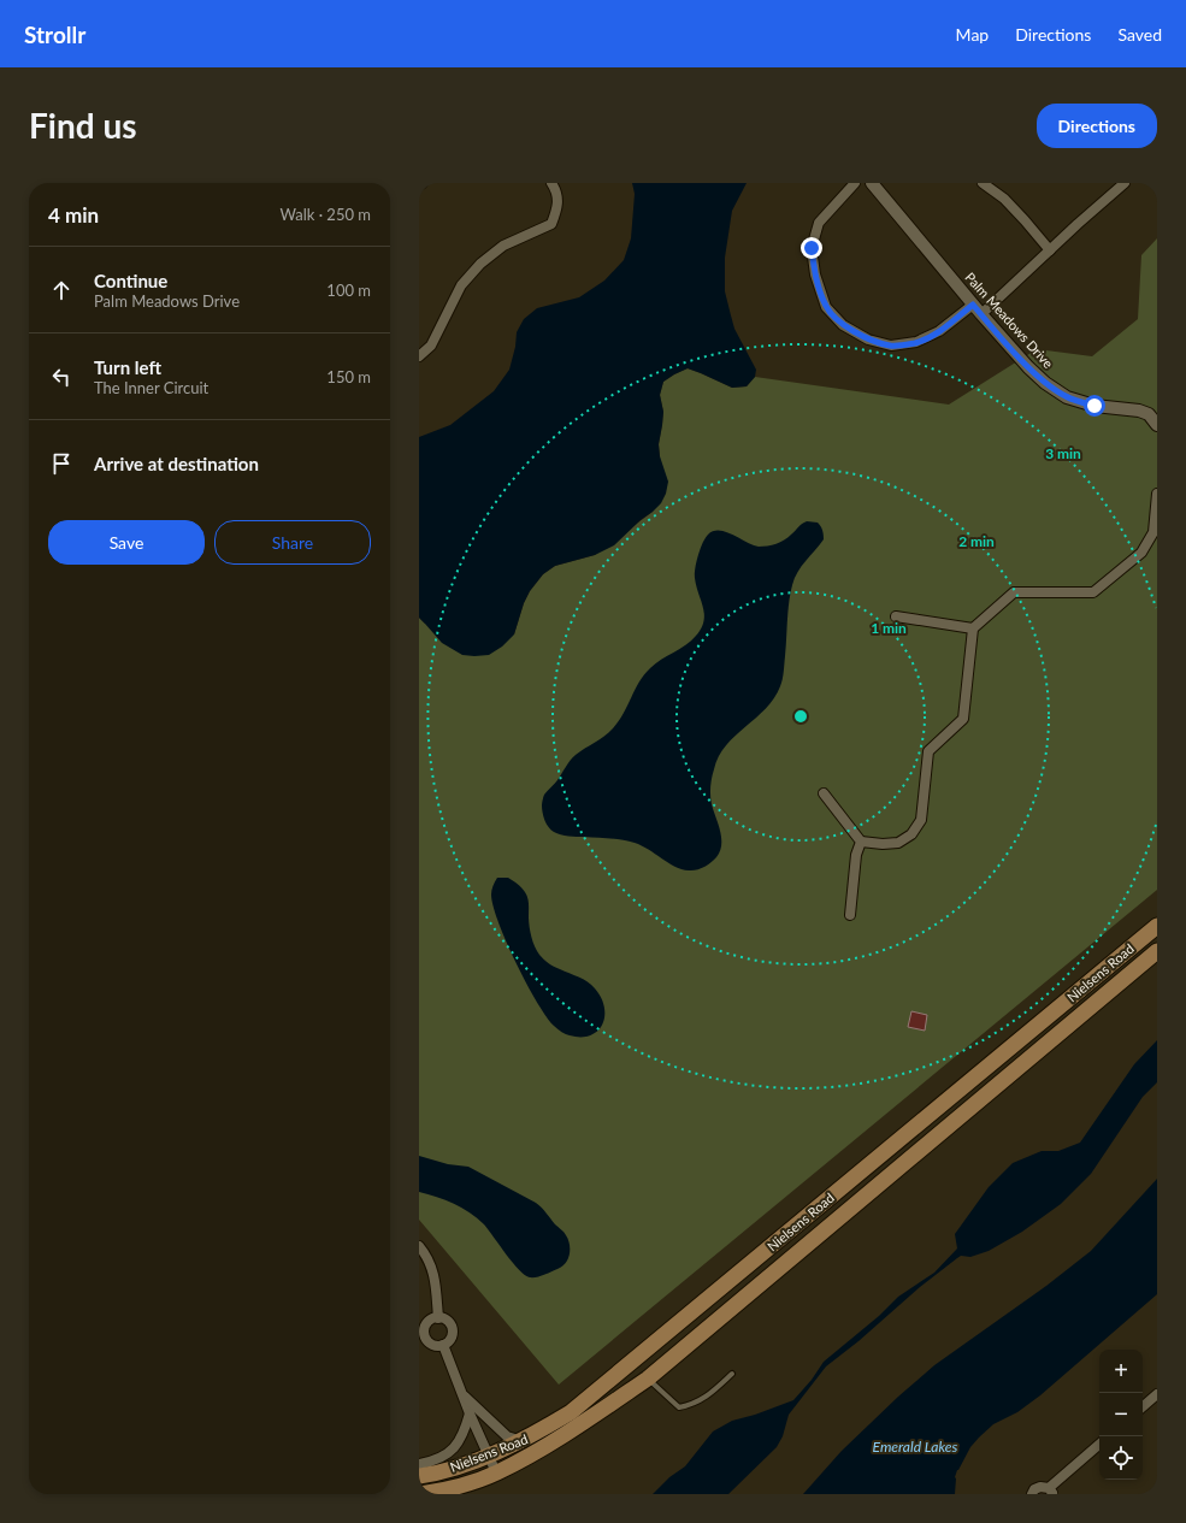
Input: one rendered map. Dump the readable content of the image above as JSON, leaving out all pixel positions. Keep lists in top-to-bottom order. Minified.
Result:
{"streets":{"main road":["Nielsens Road"],"street":["Palm Meadows Drive"]},"water":["Emerald Lakes"],"page":{"header":"Strollr","nav":["Map","Directions","Saved"],"buttons":["Directions",["Save","Share"]],"title":"Find us","heading":["4 min","Walk · 250 m"],"list":[["Continue","Palm Meadows Drive","100 m"],["Turn left","The Inner Circuit","150 m"],"Arrive at destination"],"map_buttons":["+","−"]},"rings":["3 min","2 min","1 min"]}
